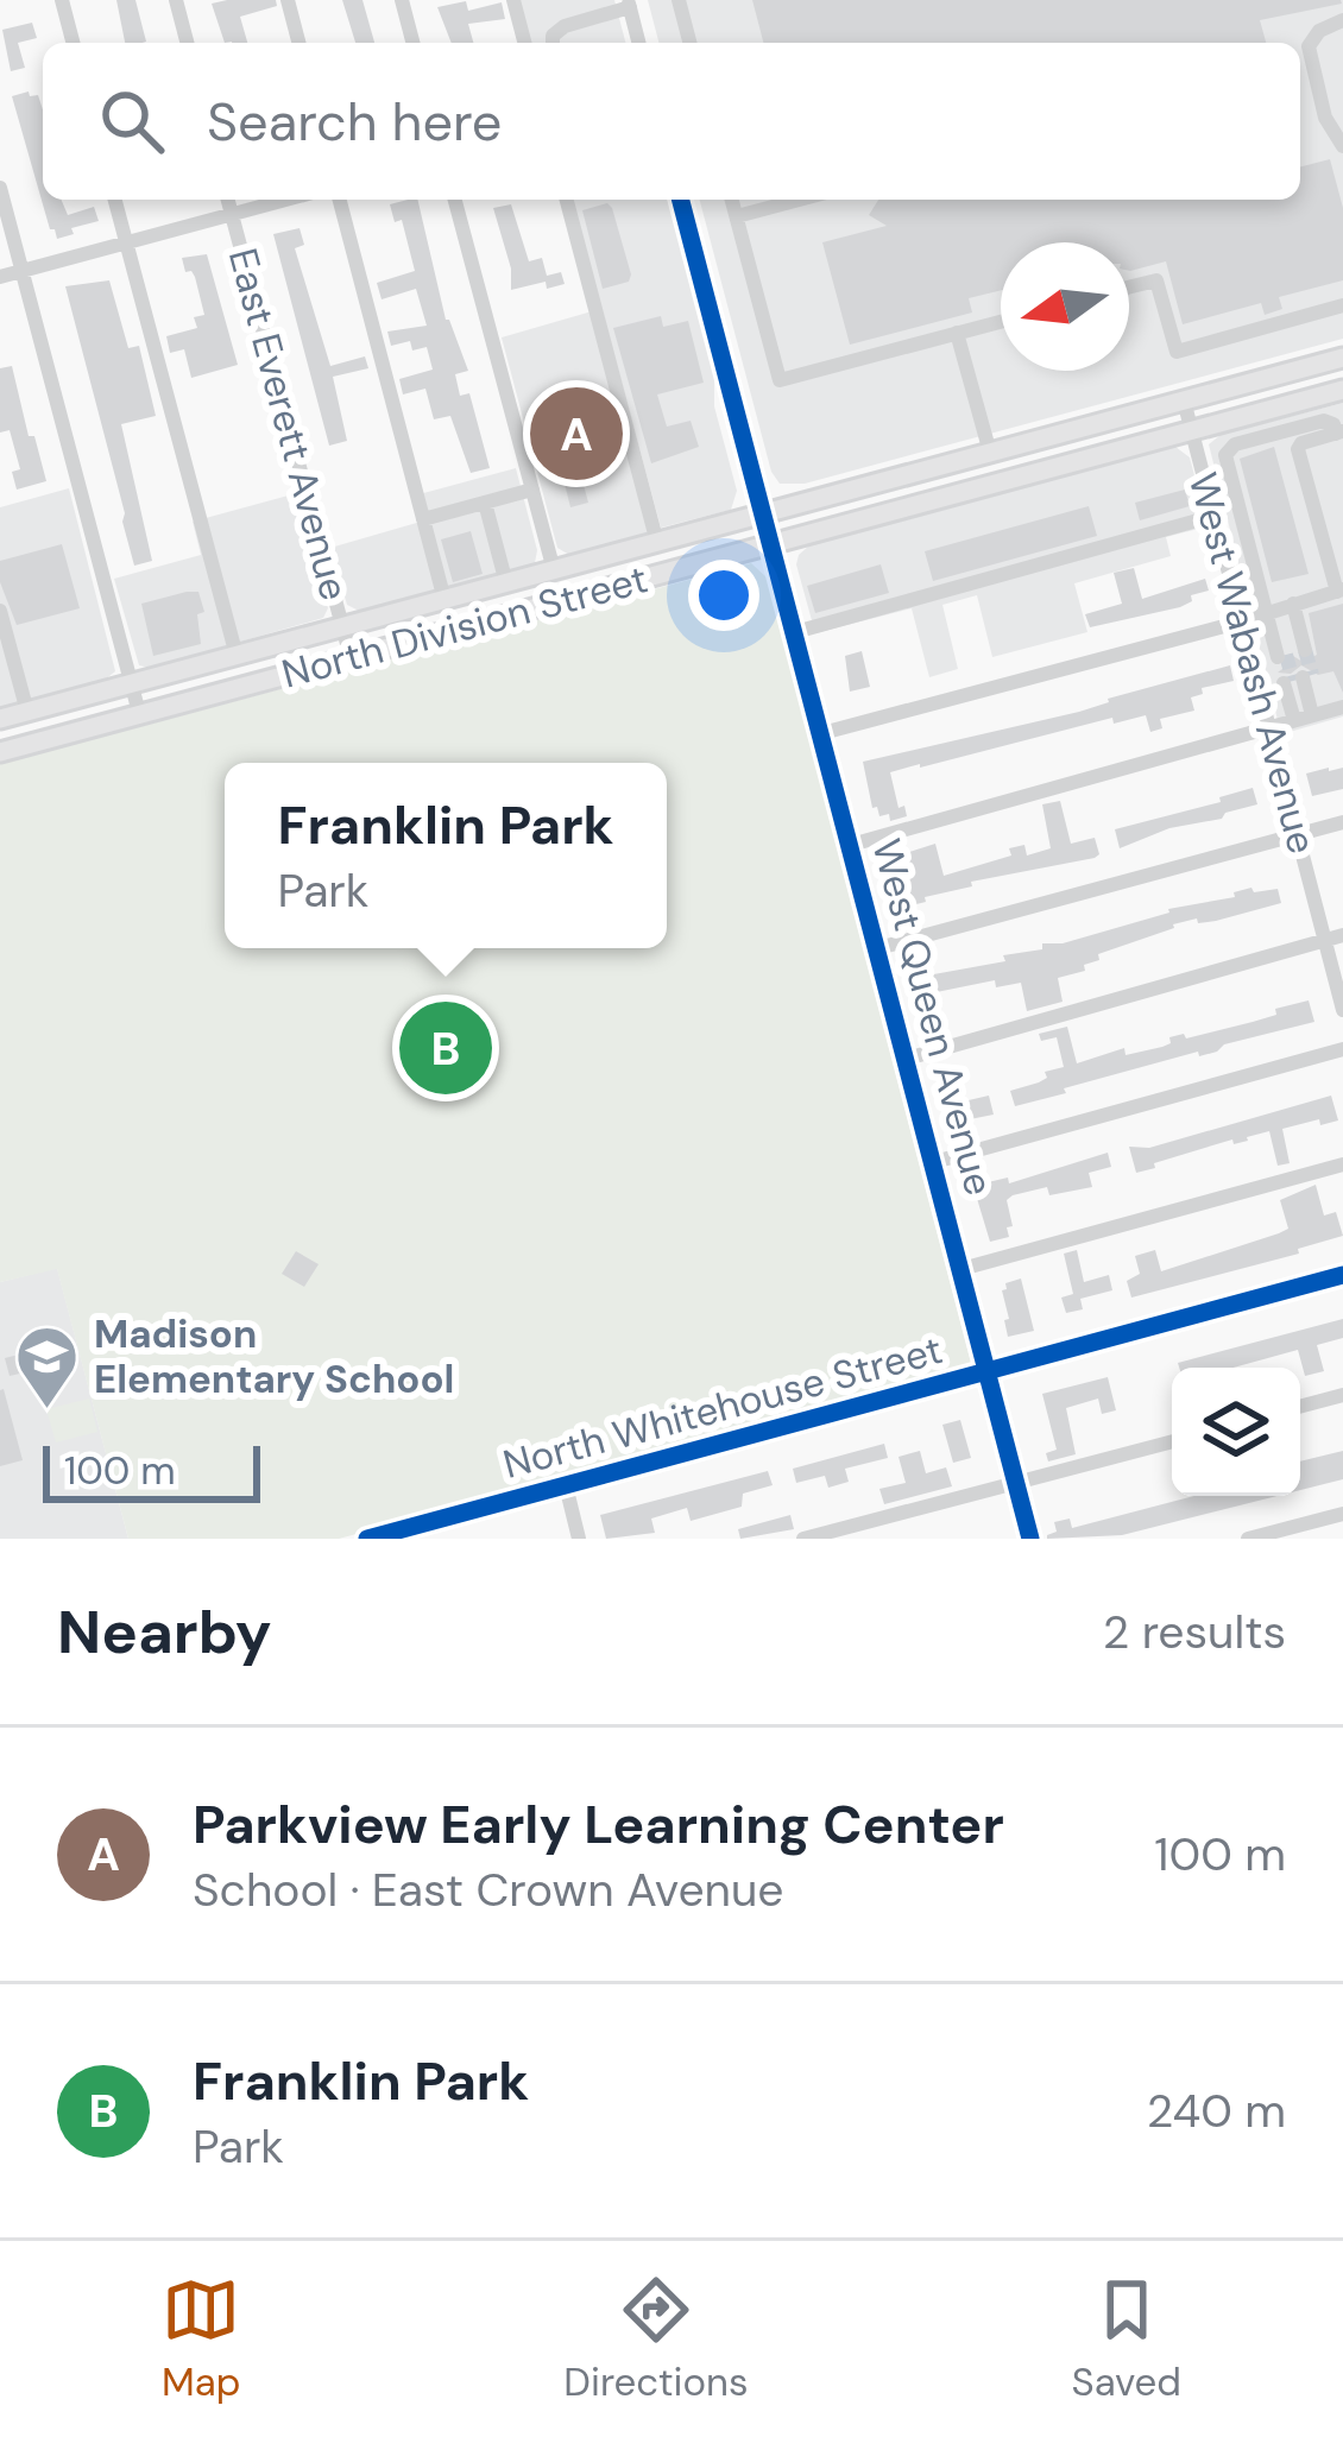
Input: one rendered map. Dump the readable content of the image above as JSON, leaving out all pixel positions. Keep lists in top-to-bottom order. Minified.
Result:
{"streets":{"main road":["North Division Street"],"street":["East Everett Avenue","West Wabash Avenue","West Queen Avenue","North Whitehouse Street"]},"crossings":[["East Everett Avenue","North Division Street"],["North Division Street","West Wabash Avenue"],["North Division Street","West Queen Avenue"],["West Queen Avenue","North Whitehouse Street"]],"places":{"school or university":["Madison Elementary School"]},"scale_bar":"100 m","north":"left","page":{"search":"Search here","pins":["A","B"],"popup":["Franklin Park","Park"],"scale":"100 m","heading":["Nearby","2 results"],"list":[{"mark":"A","name":"Parkview Early Learning Center","note":"School · East Crown Avenue","value":"100 m"},{"mark":"B","name":"Franklin Park","note":"Park","value":"240 m"}],"nav":["Map","Directions","Saved"]}}
